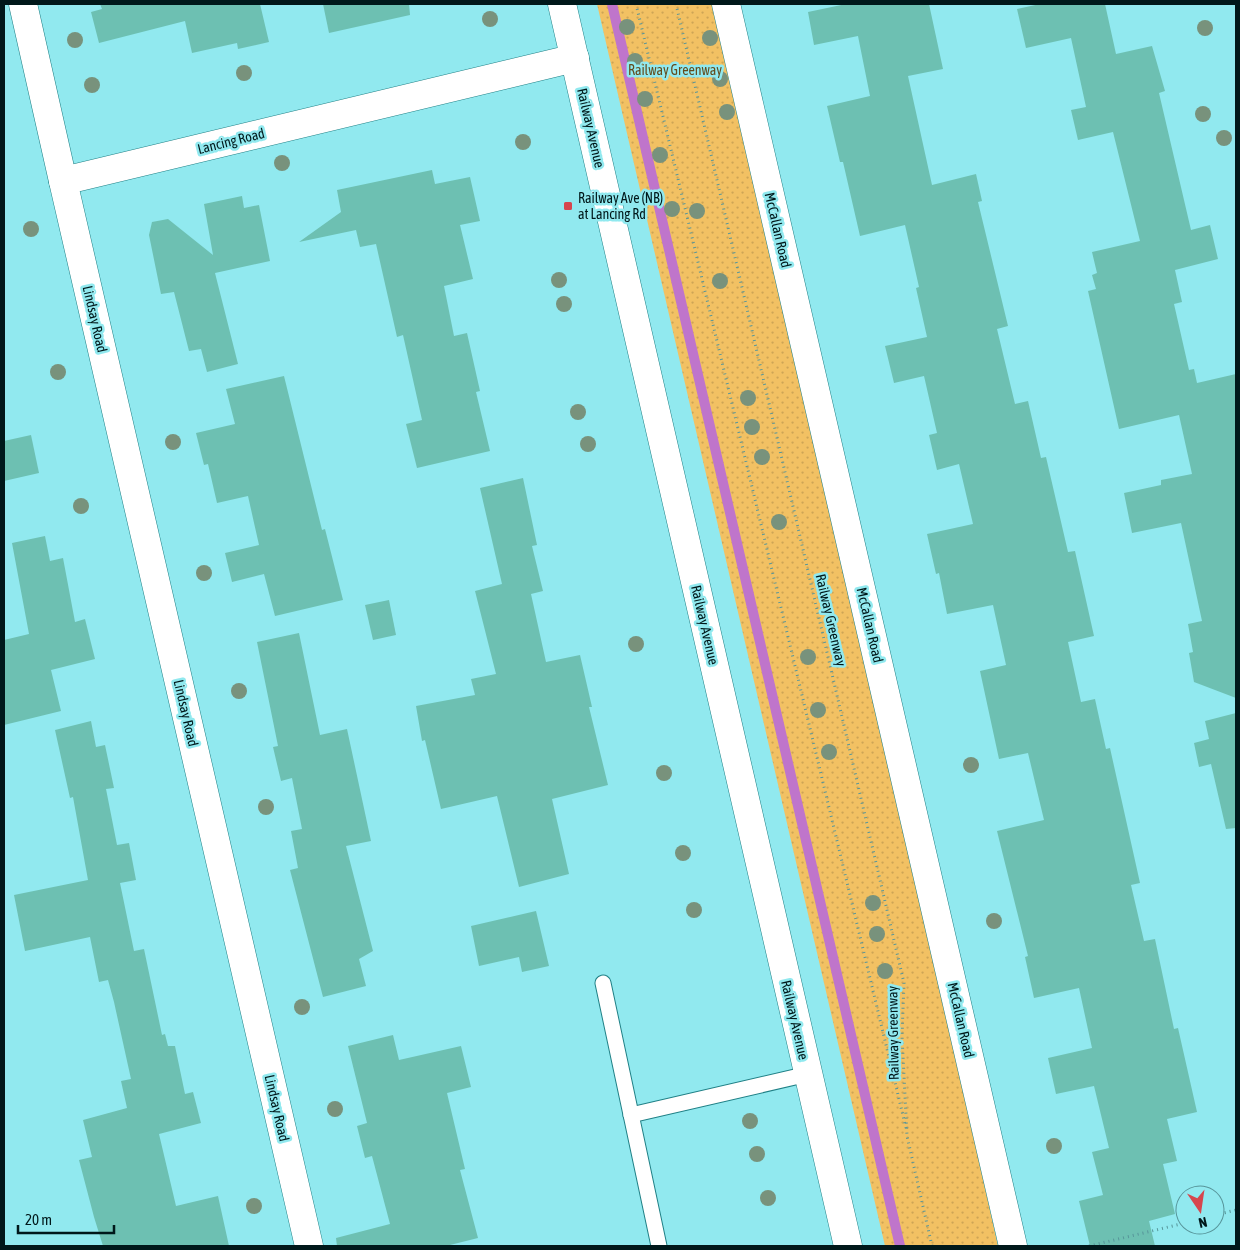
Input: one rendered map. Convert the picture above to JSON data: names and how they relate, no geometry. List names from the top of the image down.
{
  "streets": {
    "street": [
      "Railway Avenue",
      "Lancing Road",
      "McCallan Road",
      "Lindsay Road"
    ],
    "path": ["Railway Greenway"]
  },
  "crossings": [
    ["Railway Avenue", "Lancing Road"],
    ["Lancing Road", "Lindsay Road"]
  ],
  "parks": ["Railway Greenway"],
  "places": {
    "transit": ["Railway Ave (NB) at Lancing Rd"]
  },
  "scale_bar": "20 m",
  "north": "bottom"
}
